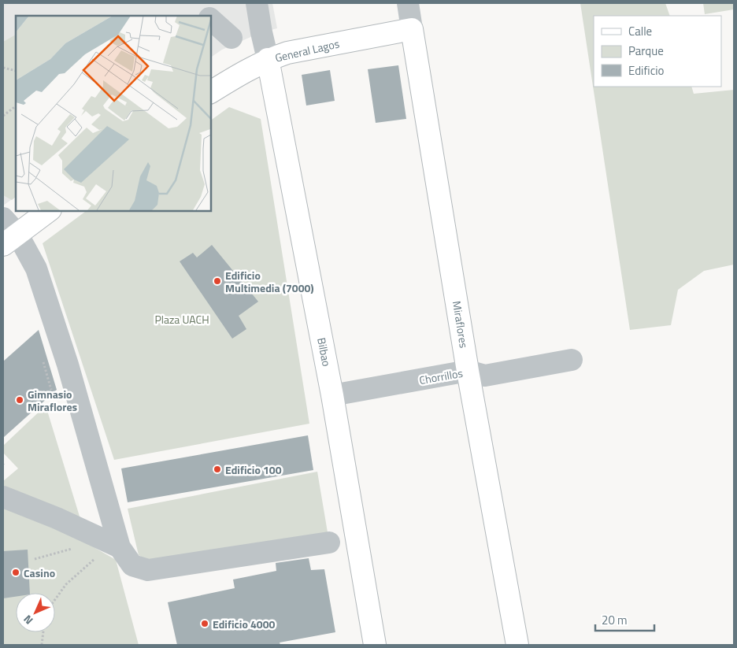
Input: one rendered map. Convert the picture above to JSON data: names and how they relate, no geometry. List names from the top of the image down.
{
  "streets": {
    "main road": ["General Lagos", "Miraflores", "Bilbao"],
    "street": ["Chorrillos"]
  },
  "crossings": [
    ["General Lagos", "Miraflores"],
    ["General Lagos", "Bilbao"],
    ["Miraflores", "Chorrillos"],
    ["Bilbao", "Chorrillos"]
  ],
  "parks": ["Plaza UACH"],
  "places": [
    "Edificio Multimedia (7000)",
    "Gimnasio Miraflores",
    "Edificio 100",
    "Casino",
    "Edificio 4000"
  ],
  "legend": ["Calle", "Parque", "Edificio"],
  "scale_bar": "20 m",
  "north": "bottom left"
}
